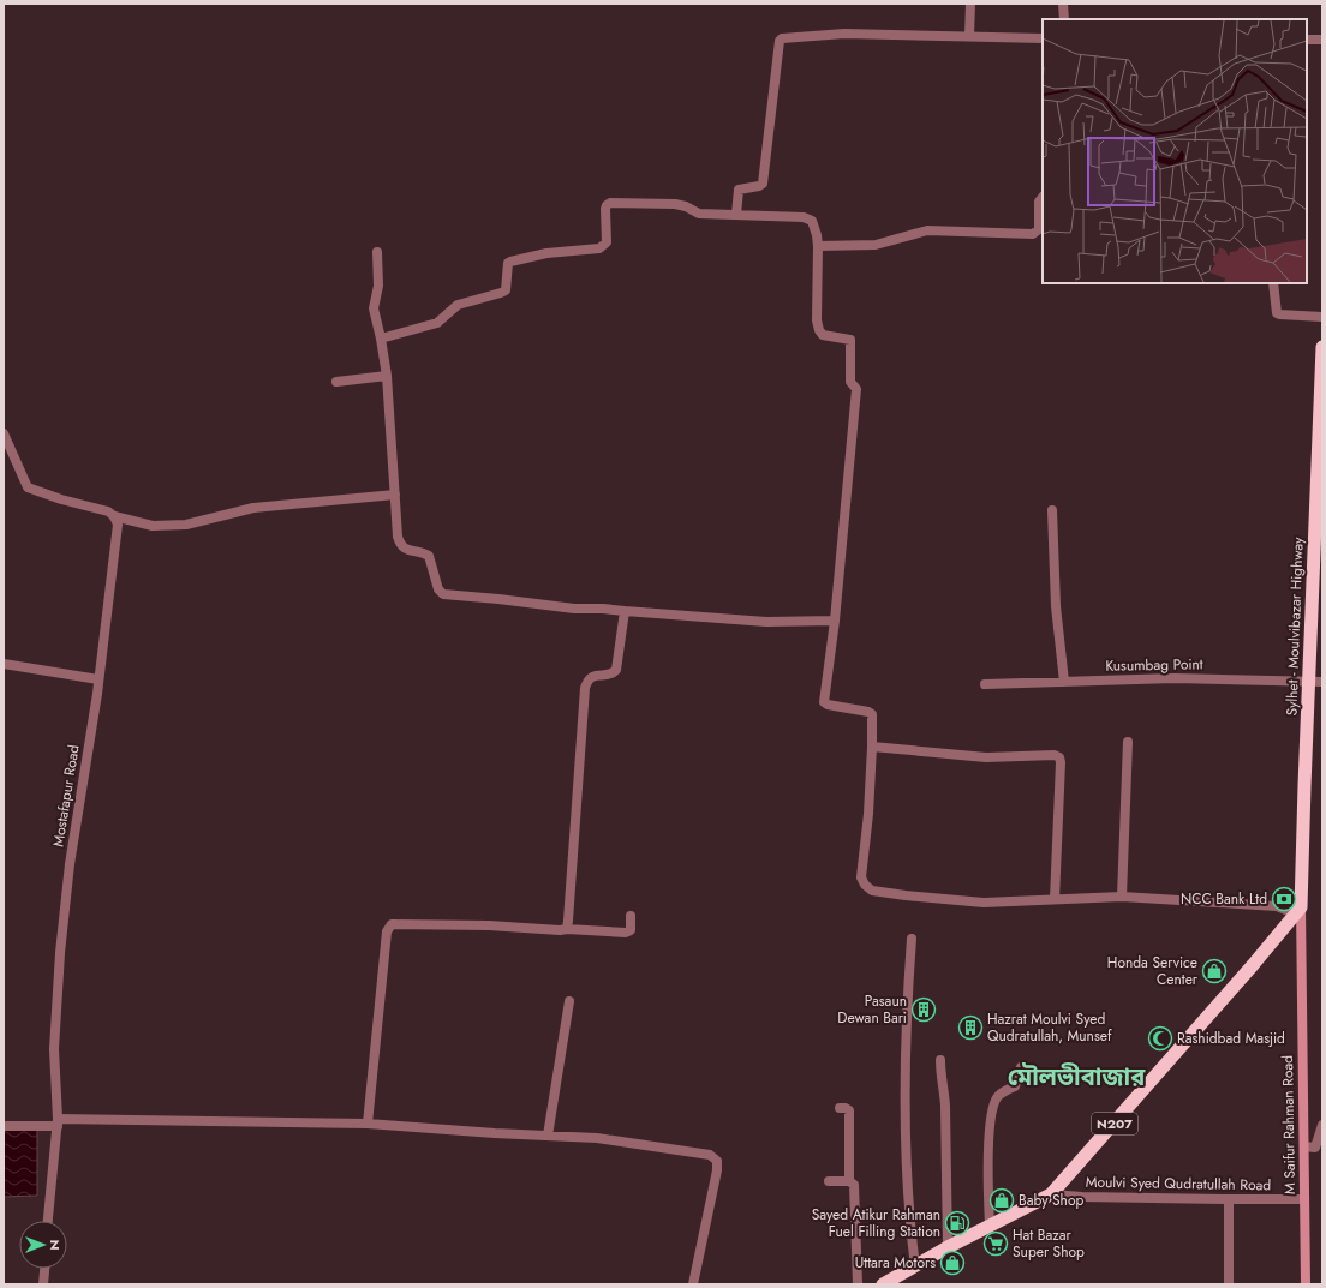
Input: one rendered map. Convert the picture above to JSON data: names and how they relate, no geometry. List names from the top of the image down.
{
  "streets": {
    "highway": ["Sylhet - Moulvibazar Highway", "N207"],
    "main road": ["M Saifur Rahman Road"],
    "street": ["Kusumbag Point", "Mostafapur Road", "Moulvi Syed Qudratullah Road"]
  },
  "crossings": [
    ["Sylhet - Moulvibazar Highway", "Kusumbag Point"],
    ["Sylhet - Moulvibazar Highway", "N207"],
    ["Sylhet - Moulvibazar Highway", "M Saifur Rahman Road"],
    ["N207", "M Saifur Rahman Road"],
    ["N207", "Moulvi Syed Qudratullah Road"],
    ["M Saifur Rahman Road", "Moulvi Syed Qudratullah Road"]
  ],
  "districts": ["মৌলভীবাজার"],
  "places": {
    "bank": ["NCC Bank Ltd"],
    "shop": ["Honda Service Center", "Baby Shop", "Uttara Motors"],
    "building": ["Pasaun Dewan Bari", "Hazrat Moulvi Syed Qudratullah, Munsef"],
    "mosque": ["Rashidbad Masjid"],
    "fuel station": ["Sayed Atikur Rahman Fuel Filling Station"],
    "supermarket": ["Hat Bazar Super Shop"]
  },
  "north": "right"
}
